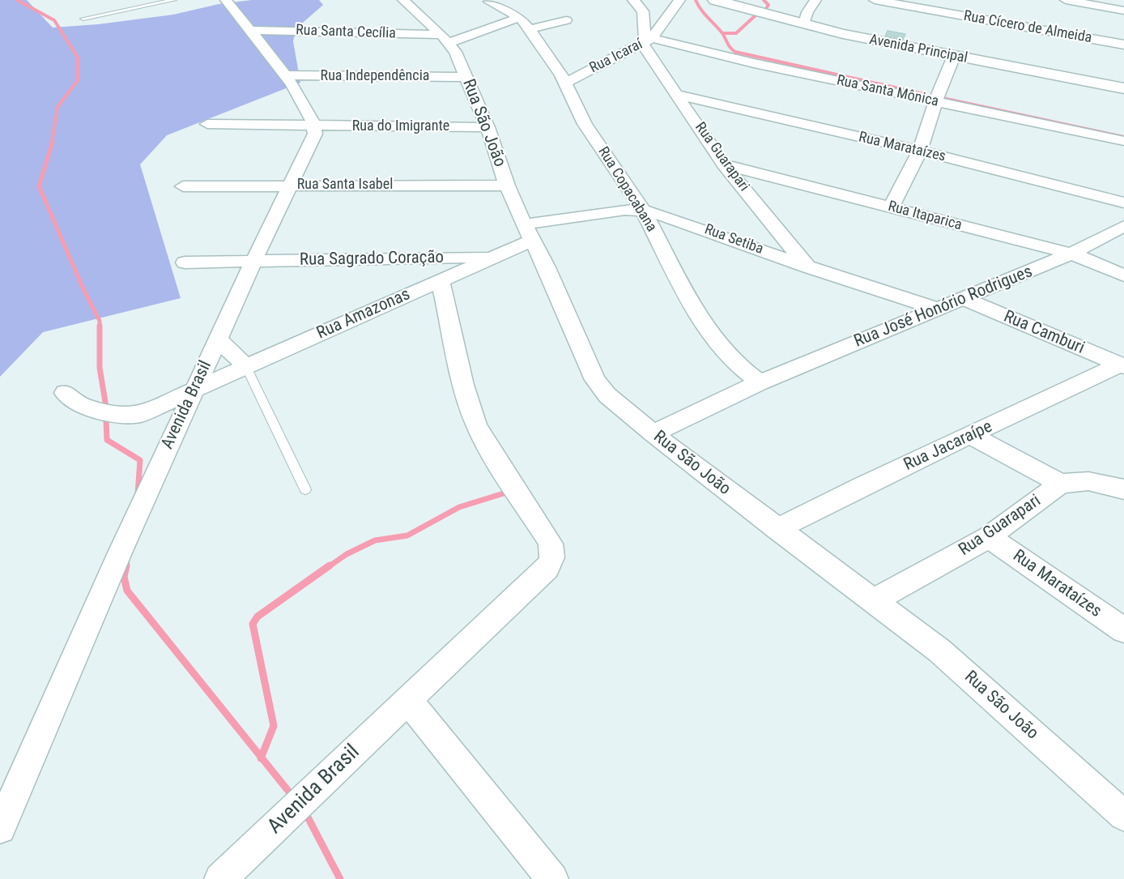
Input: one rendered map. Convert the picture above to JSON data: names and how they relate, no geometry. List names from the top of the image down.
{
  "streets": {
    "street": [
      "Rua Cícero de Almeida",
      "Rua Santa Cecília",
      "Avenida Principal",
      "Rua Icaraí",
      "Rua Independência",
      "Rua Santa Mônica",
      "Rua São João",
      "Rua do Imigrante",
      "Rua Marataízes",
      "Rua Guarapari",
      "Rua Santa Isabel",
      "Rua Copacabana",
      "Rua Itaparica",
      "Rua Setiba",
      "Rua Sagrado Coração",
      "Rua José Honório Rodrigues",
      "Rua Amazonas",
      "Rua Camburi",
      "Avenida Brasil",
      "Rua Jacaraípe"
    ]
  },
  "crossings": [
    ["Rua Santa Cecília", "Rua São João"],
    ["Rua Icaraí", "Rua Santa Mônica"],
    ["Rua Icaraí", "Rua Guarapari"],
    ["Rua Icaraí", "Rua Copacabana"],
    ["Rua Independência", "Rua São João"],
    ["Rua Santa Mônica", "Rua Guarapari"],
    ["Rua São João", "Rua do Imigrante"],
    ["Rua São João", "Rua Guarapari"],
    ["Rua São João", "Rua Santa Isabel"],
    ["Rua São João", "Rua Setiba"],
    ["Rua São João", "Rua José Honório Rodrigues"],
    ["Rua São João", "Rua Amazonas"],
    ["Rua São João", "Rua Jacaraípe"],
    ["Rua do Imigrante", "Avenida Brasil"],
    ["Rua Marataízes", "Rua Guarapari"],
    ["Rua Guarapari", "Rua Itaparica"],
    ["Rua Guarapari", "Rua Setiba"],
    ["Rua Santa Isabel", "Avenida Brasil"],
    ["Rua Copacabana", "Rua Setiba"],
    ["Rua Copacabana", "Rua José Honório Rodrigues"],
    ["Rua Itaparica", "Rua José Honório Rodrigues"],
    ["Rua Setiba", "Rua José Honório Rodrigues"],
    ["Rua Setiba", "Rua Amazonas"],
    ["Rua Sagrado Coração", "Rua Amazonas"],
    ["Rua Sagrado Coração", "Avenida Brasil"],
    ["Rua José Honório Rodrigues", "Rua Camburi"],
    ["Rua Amazonas", "Avenida Brasil"],
    ["Rua Camburi", "Rua Jacaraípe"]
  ]
}
